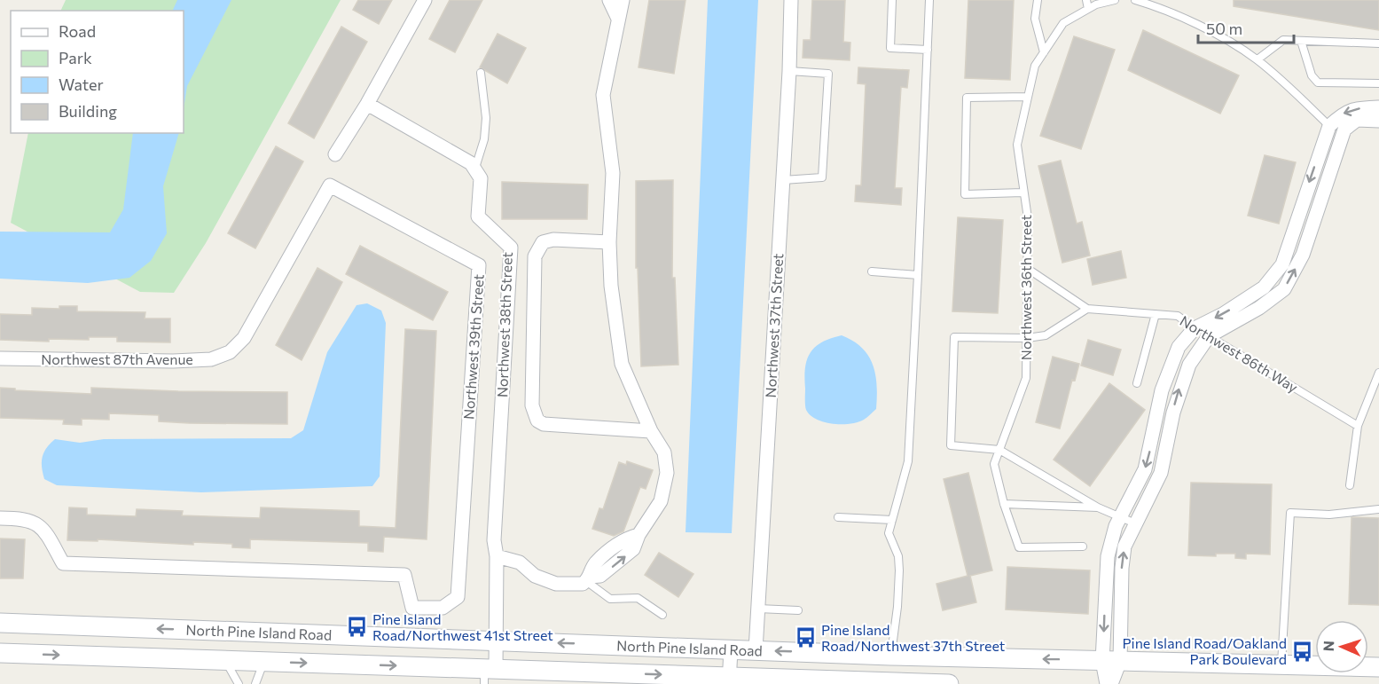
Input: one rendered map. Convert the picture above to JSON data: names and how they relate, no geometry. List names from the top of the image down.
{
  "streets": {
    "main road": ["North Pine Island Road"],
    "street": [
      "Northwest 38th Street",
      "Northwest 37th Street",
      "Northwest 39th Street",
      "Northwest 87th Avenue"
    ],
    "lane": ["Northwest 36th Street", "Northwest 86th Way"]
  },
  "crossings": [
    ["Northwest 36th Street", "Northwest 86th Way"],
    ["Northwest 38th Street", "North Pine Island Road"],
    ["Northwest 37th Street", "North Pine Island Road"],
    ["Northwest 39th Street", "Northwest 87th Avenue"]
  ],
  "places": {
    "bus stop": ["Pine Island Road/Northwest 41st Street", "Pine Island Road/Northwest 37th Street", "Pine Island Road/Oakland Park Boulevard"]
  },
  "legend": [
    "Road",
    "Park",
    "Water",
    "Building"
  ],
  "scale_bar": "50 m",
  "north": "left"
}
